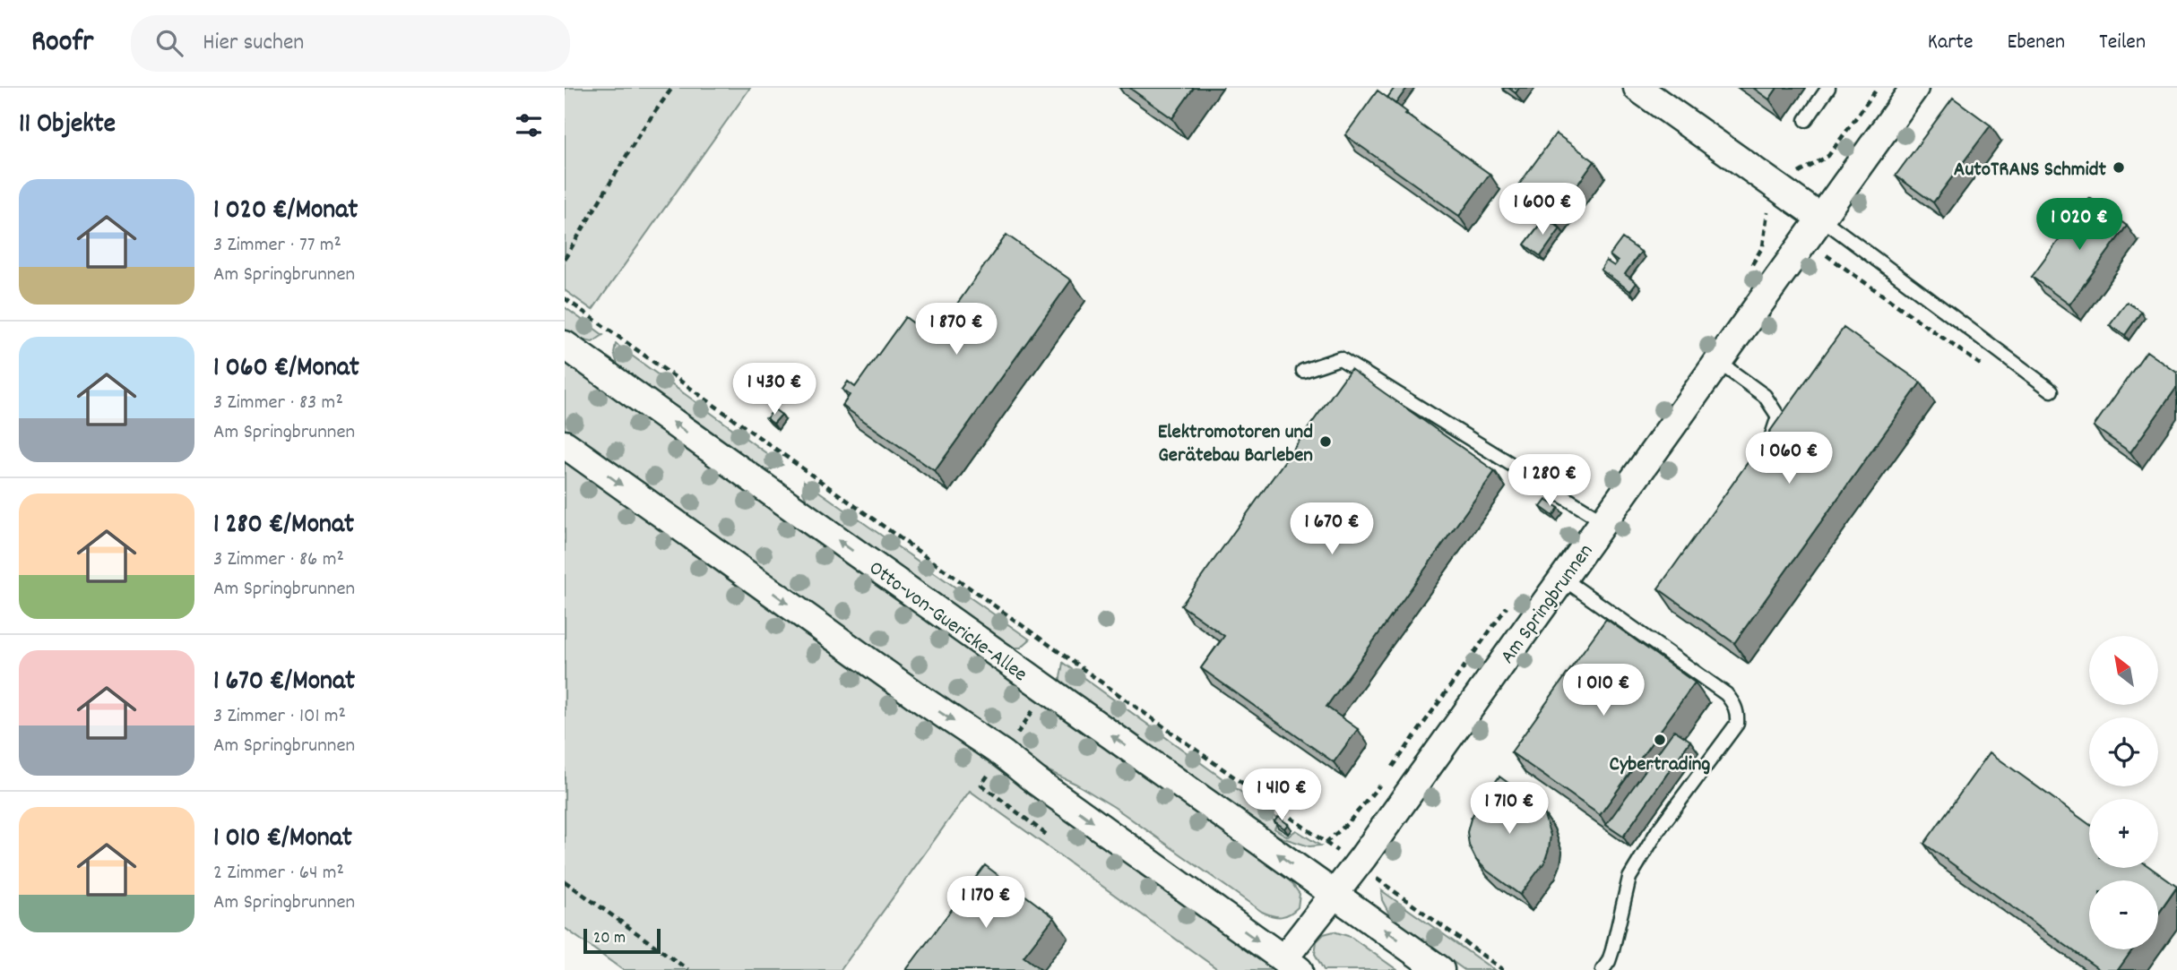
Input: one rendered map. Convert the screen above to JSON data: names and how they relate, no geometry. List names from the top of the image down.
{
  "streets": {
    "street": ["Am Springbrunnen", "Otto-von-Guericke-Allee"]
  },
  "crossings": [
    ["Am Springbrunnen", "Otto-von-Guericke-Allee"]
  ],
  "places": ["AutoTRANS Schmidt", "Elektromotoren und Gerätebau Barleben", "Cybertrading"],
  "scale_bar": "20 m",
  "north": "top left",
  "page": {
    "header": "Roofr",
    "search": "Hier suchen",
    "nav": ["Karte", "Ebenen", "Teilen"],
    "heading": "11 Objekte",
    "list": [
      {
        "name": "1 020 €/Monat",
        "note": "3 Zimmer · 77 m² · Am Springbrunnen"
      },
      {
        "name": "1 060 €/Monat",
        "note": "3 Zimmer · 83 m² · Am Springbrunnen"
      },
      {
        "name": "1 280 €/Monat",
        "note": "3 Zimmer · 86 m² · Am Springbrunnen"
      },
      {
        "name": "1 670 €/Monat",
        "note": "3 Zimmer · 101 m² · Am Springbrunnen"
      },
      {
        "name": "1 010 €/Monat",
        "note": "2 Zimmer · 64 m² · Am Springbrunnen"
      }
    ],
    "price": [
      "1 600 €",
      "1 020 €",
      "1 870 €",
      "1 430 €",
      "1 060 €",
      "1 280 €",
      "1 670 €",
      "1 010 €",
      "1 410 €",
      "1 710 €",
      "1 170 €"
    ],
    "map_buttons": ["+", "−"],
    "scale": "20 m"
  }
}
